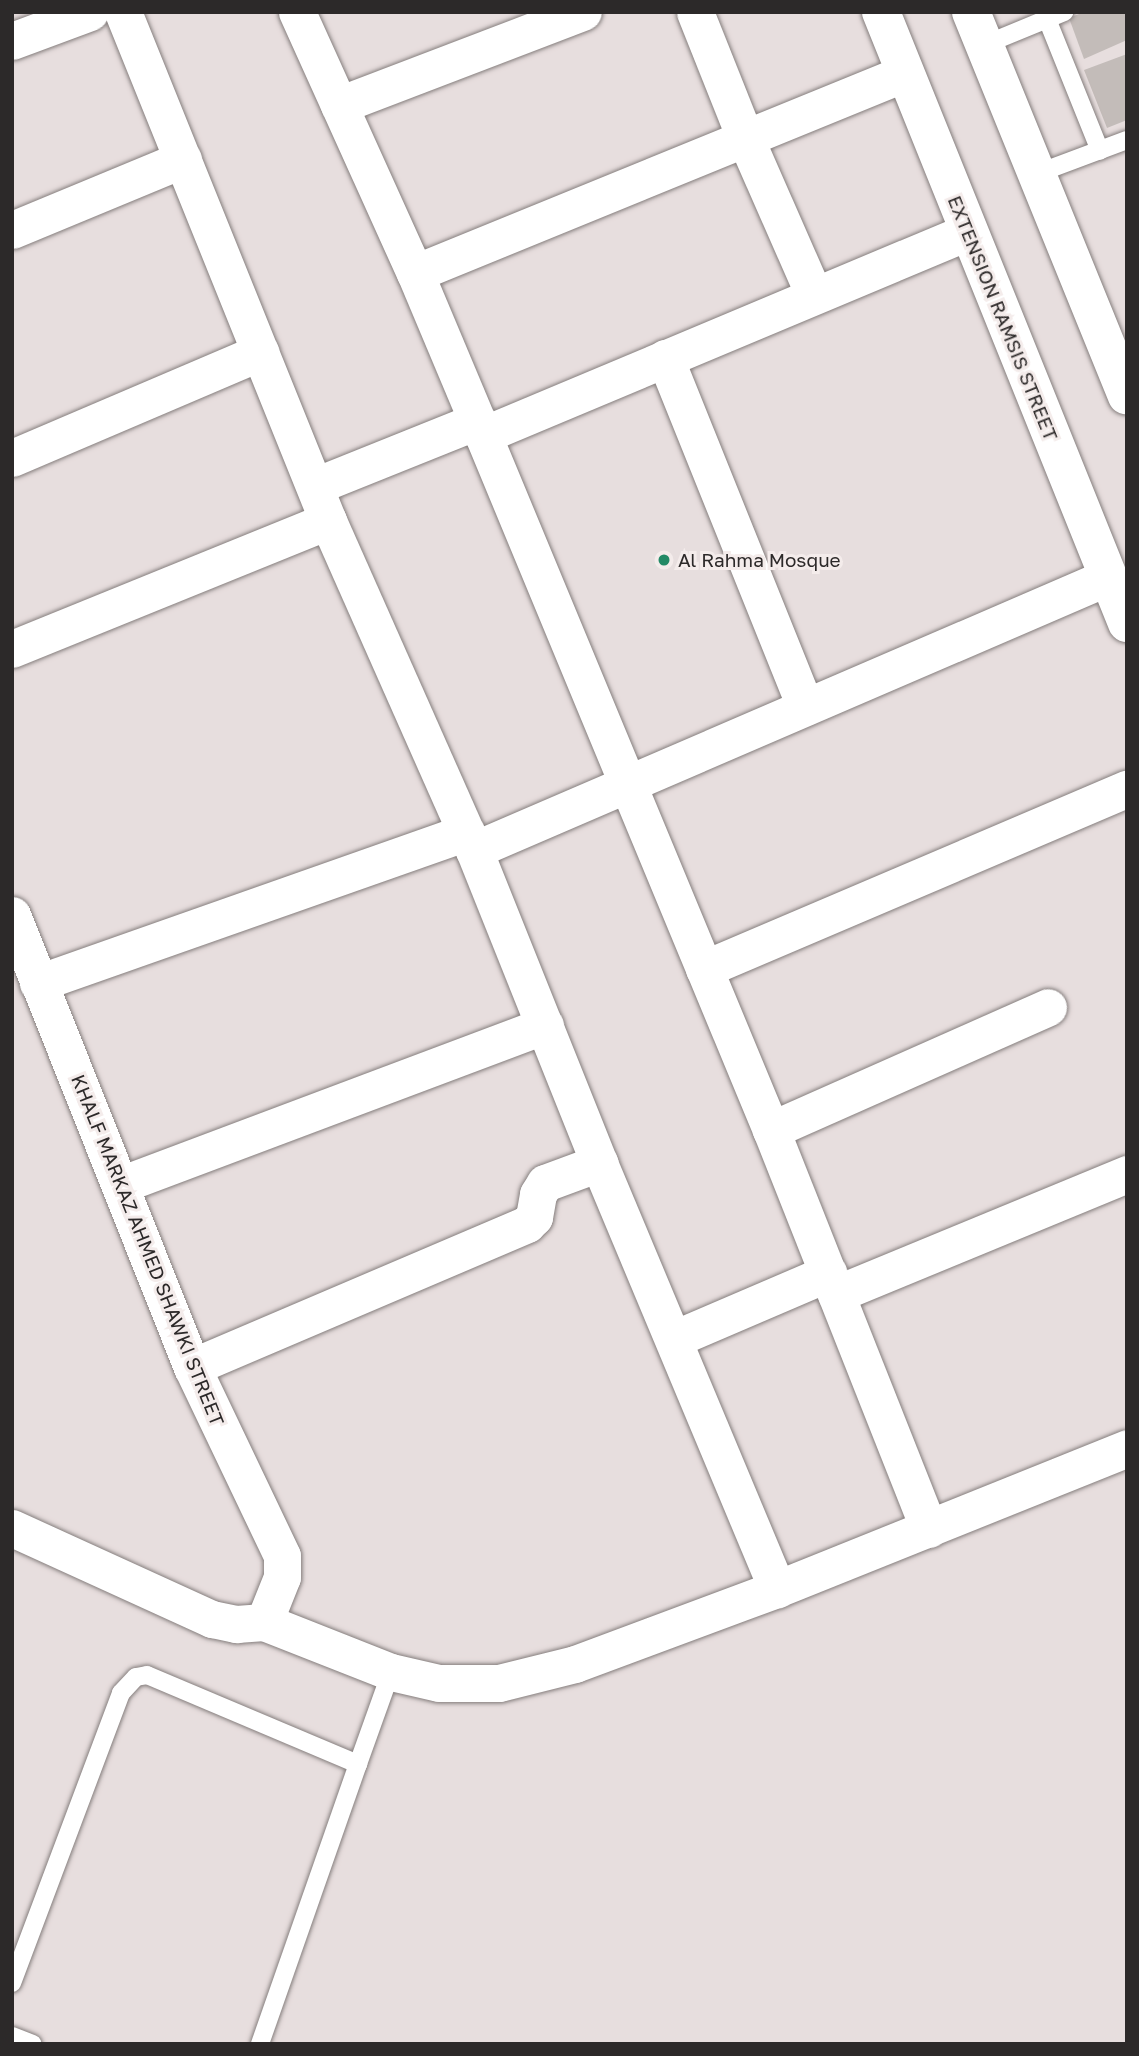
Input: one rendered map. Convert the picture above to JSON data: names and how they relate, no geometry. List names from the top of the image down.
{
  "streets": {
    "main road": ["EXTENSION RAMSIS STREET"],
    "street": ["KHALF MARKAZ AHMED SHAWKI STREET"]
  },
  "places": ["Al Rahma Mosque"]
}
